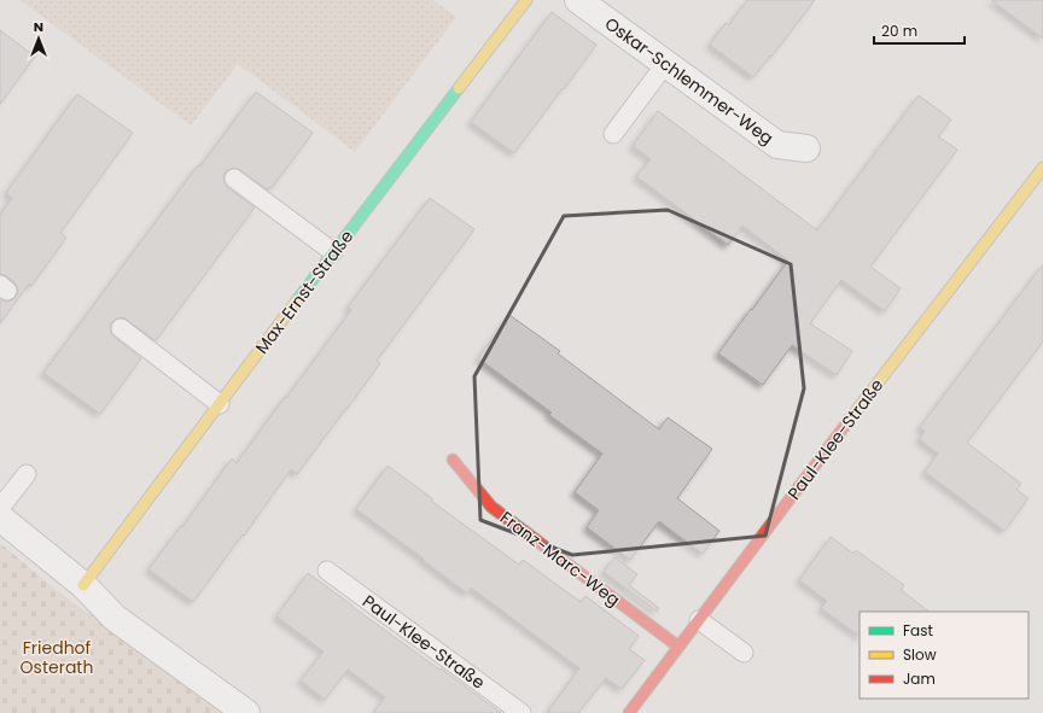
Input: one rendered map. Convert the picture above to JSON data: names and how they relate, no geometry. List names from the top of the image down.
{
  "streets": {
    "street": [
      "Oskar-Schlemmer-Weg",
      "Max-Ernst-Straße",
      "Paul-Klee-Straße",
      "Franz-Marc-Weg"
    ]
  },
  "crossings": [
    ["Paul-Klee-Straße", "Franz-Marc-Weg"]
  ],
  "parks": ["Friedhof Osterath"],
  "legend": ["Fast", "Slow", "Jam"],
  "scale_bar": "20 m",
  "north": "top"
}
